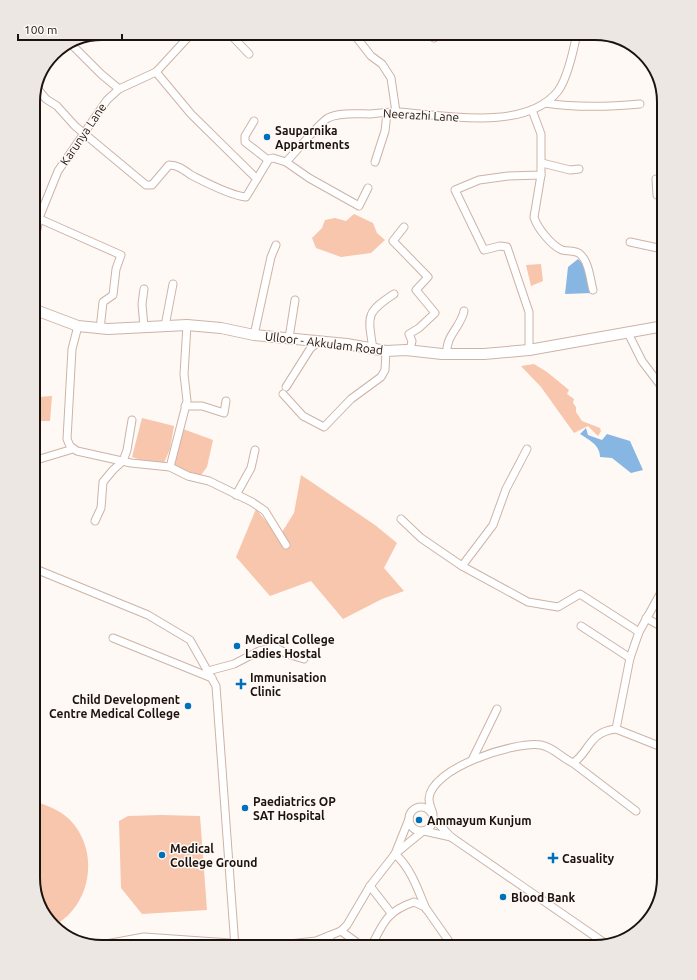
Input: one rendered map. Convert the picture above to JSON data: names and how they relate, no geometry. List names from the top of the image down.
{
  "streets": {
    "main road": ["Ulloor - Akkulam Road"],
    "street": ["Neerazhi Lane", "Karunya Lane"]
  },
  "places": {
    "other": [
      "Sauparnika Appartments",
      "Medical College Ladies Hostal",
      "Child Development Centre Medical College",
      "Paediatrics OP SAT Hospital",
      "Ammayum Kunjum",
      "Medical College Ground",
      "Blood Bank"
    ],
    "health": ["Immunisation Clinic", "Casuality"]
  },
  "scale_bar": "100 m"
}
